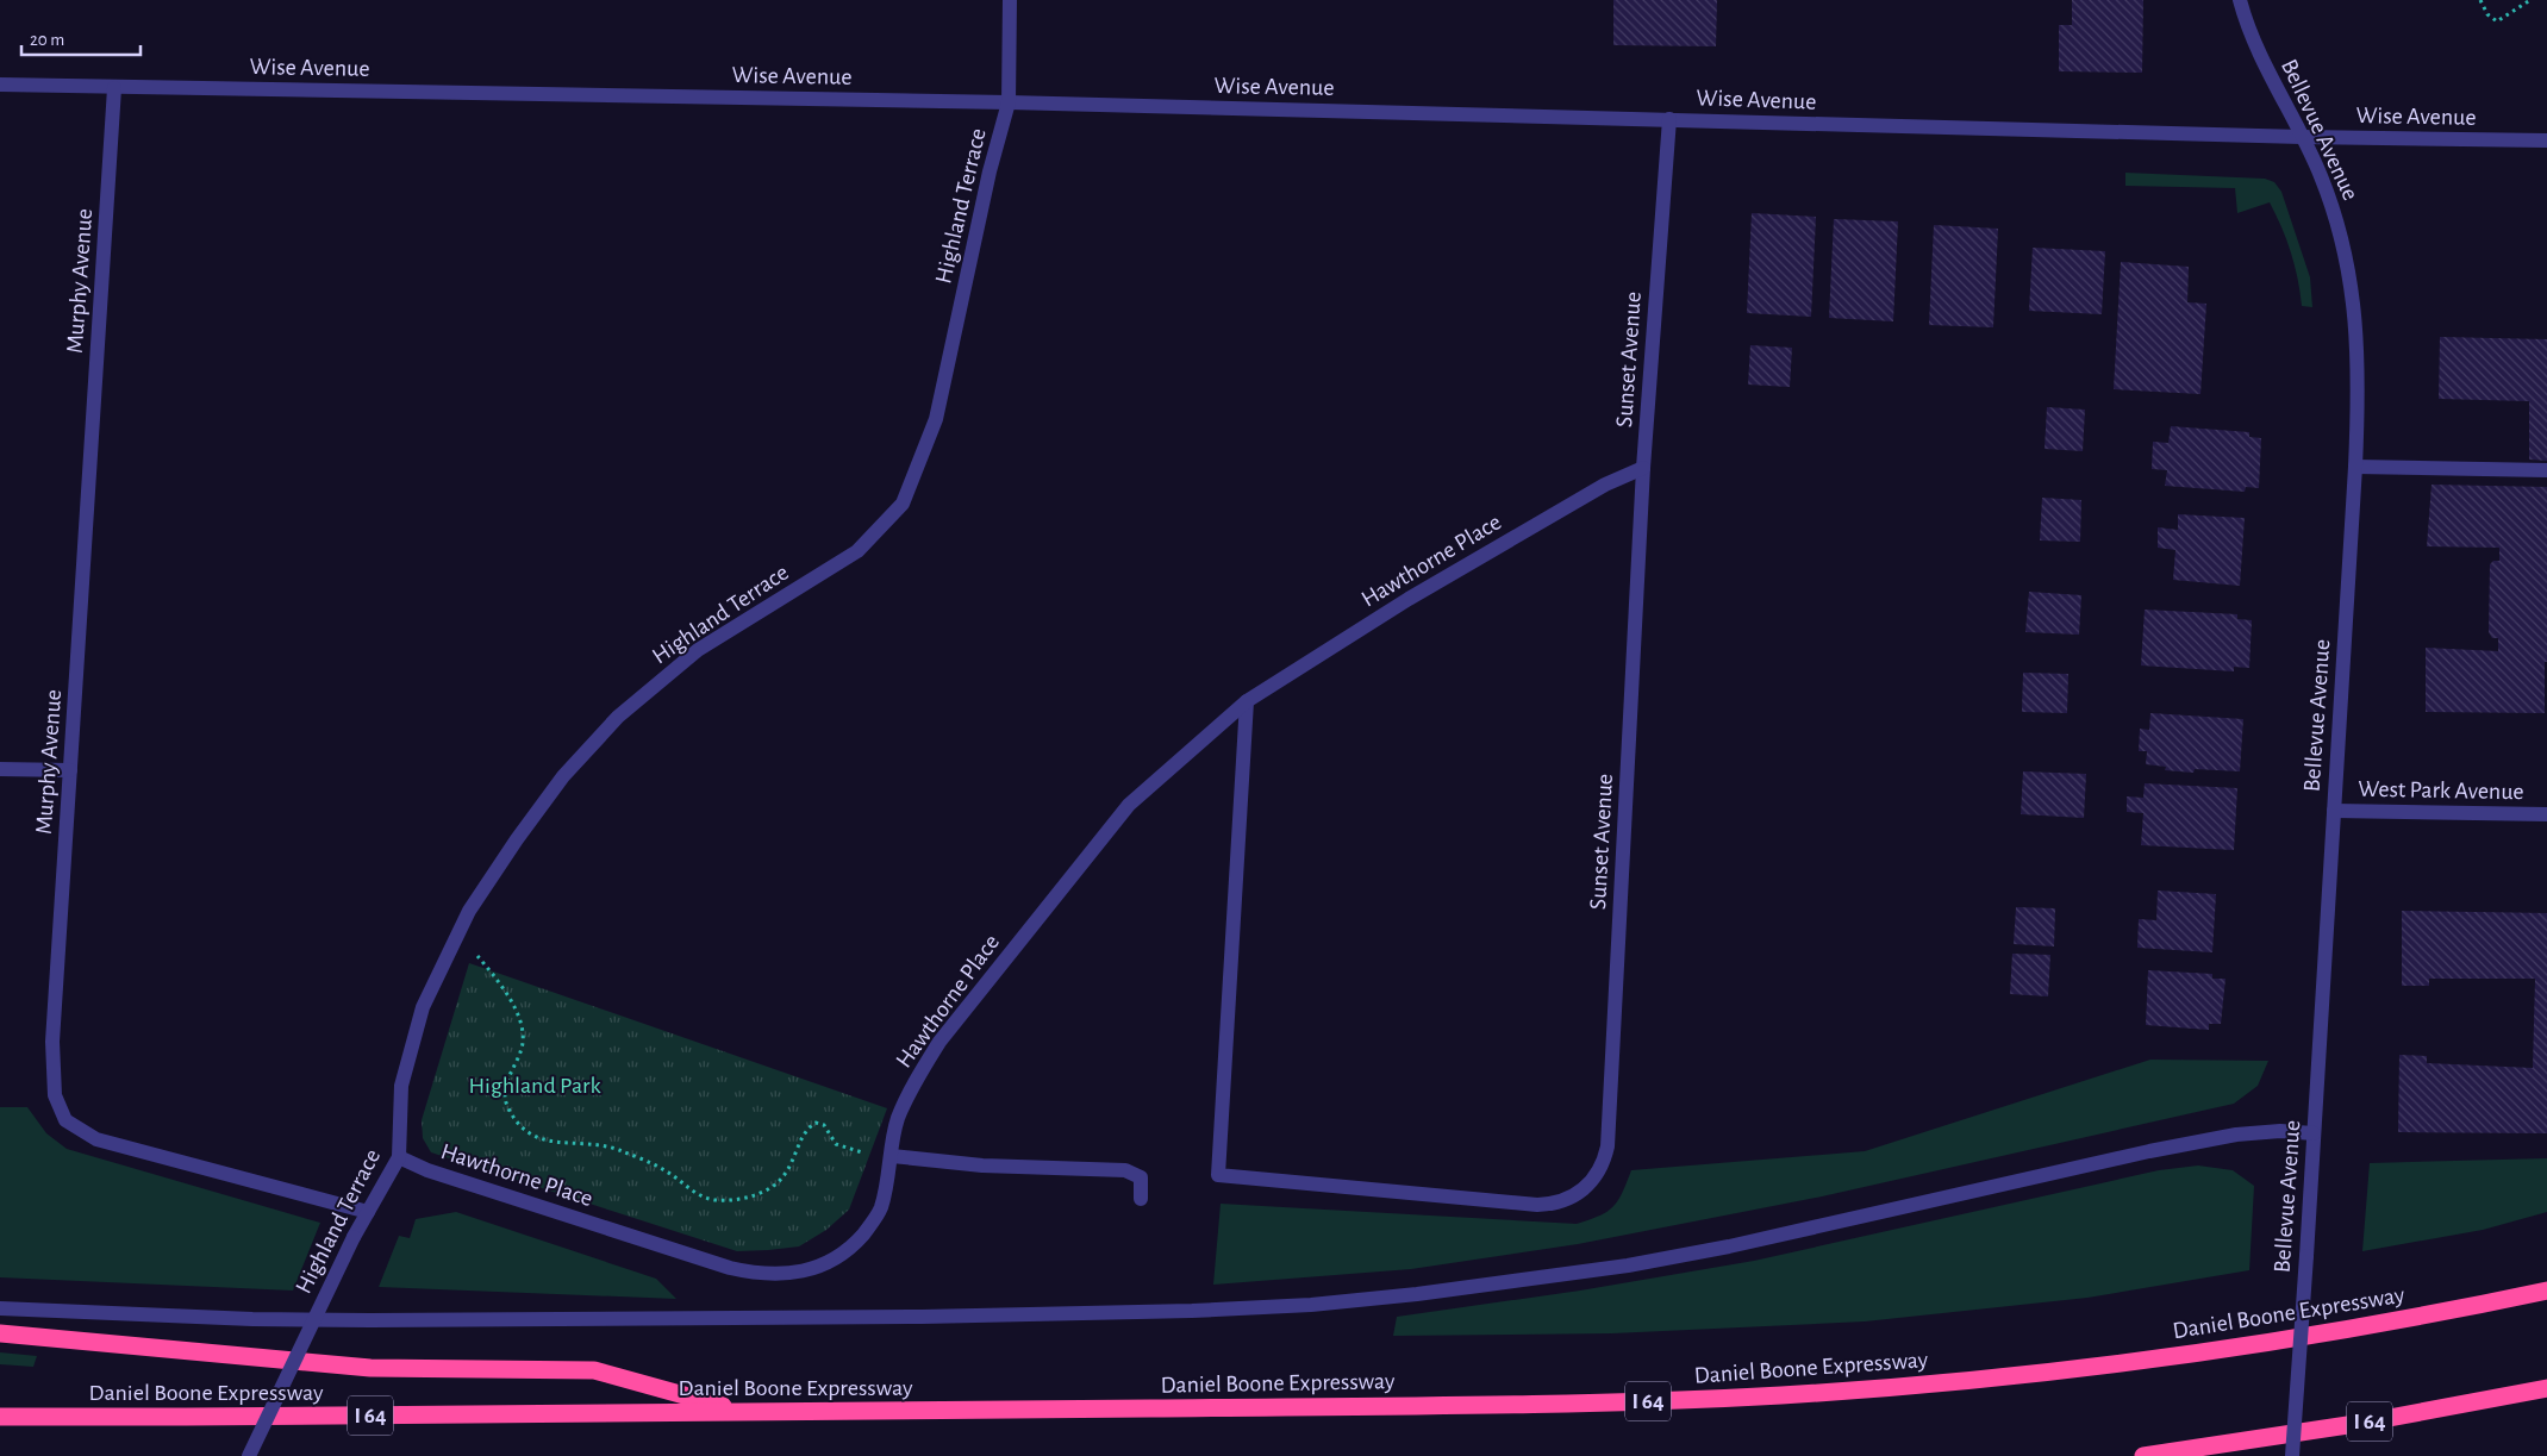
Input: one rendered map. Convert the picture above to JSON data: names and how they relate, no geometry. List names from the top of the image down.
{
  "streets": {
    "highway": ["Daniel Boone Expressway", "I 64"],
    "street": [
      "Wise Avenue",
      "Bellevue Avenue",
      "Highland Terrace",
      "Murphy Avenue",
      "Sunset Avenue",
      "Hawthorne Place",
      "West Park Avenue"
    ]
  },
  "crossings": [
    ["Wise Avenue", "Bellevue Avenue"],
    ["Wise Avenue", "Highland Terrace"],
    ["Wise Avenue", "Murphy Avenue"],
    ["Wise Avenue", "Sunset Avenue"],
    ["Bellevue Avenue", "West Park Avenue"],
    ["Highland Terrace", "Murphy Avenue"],
    ["Highland Terrace", "Hawthorne Place"],
    ["Sunset Avenue", "Hawthorne Place"]
  ],
  "parks": ["Highland Park"],
  "scale_bar": "20 m"
}
